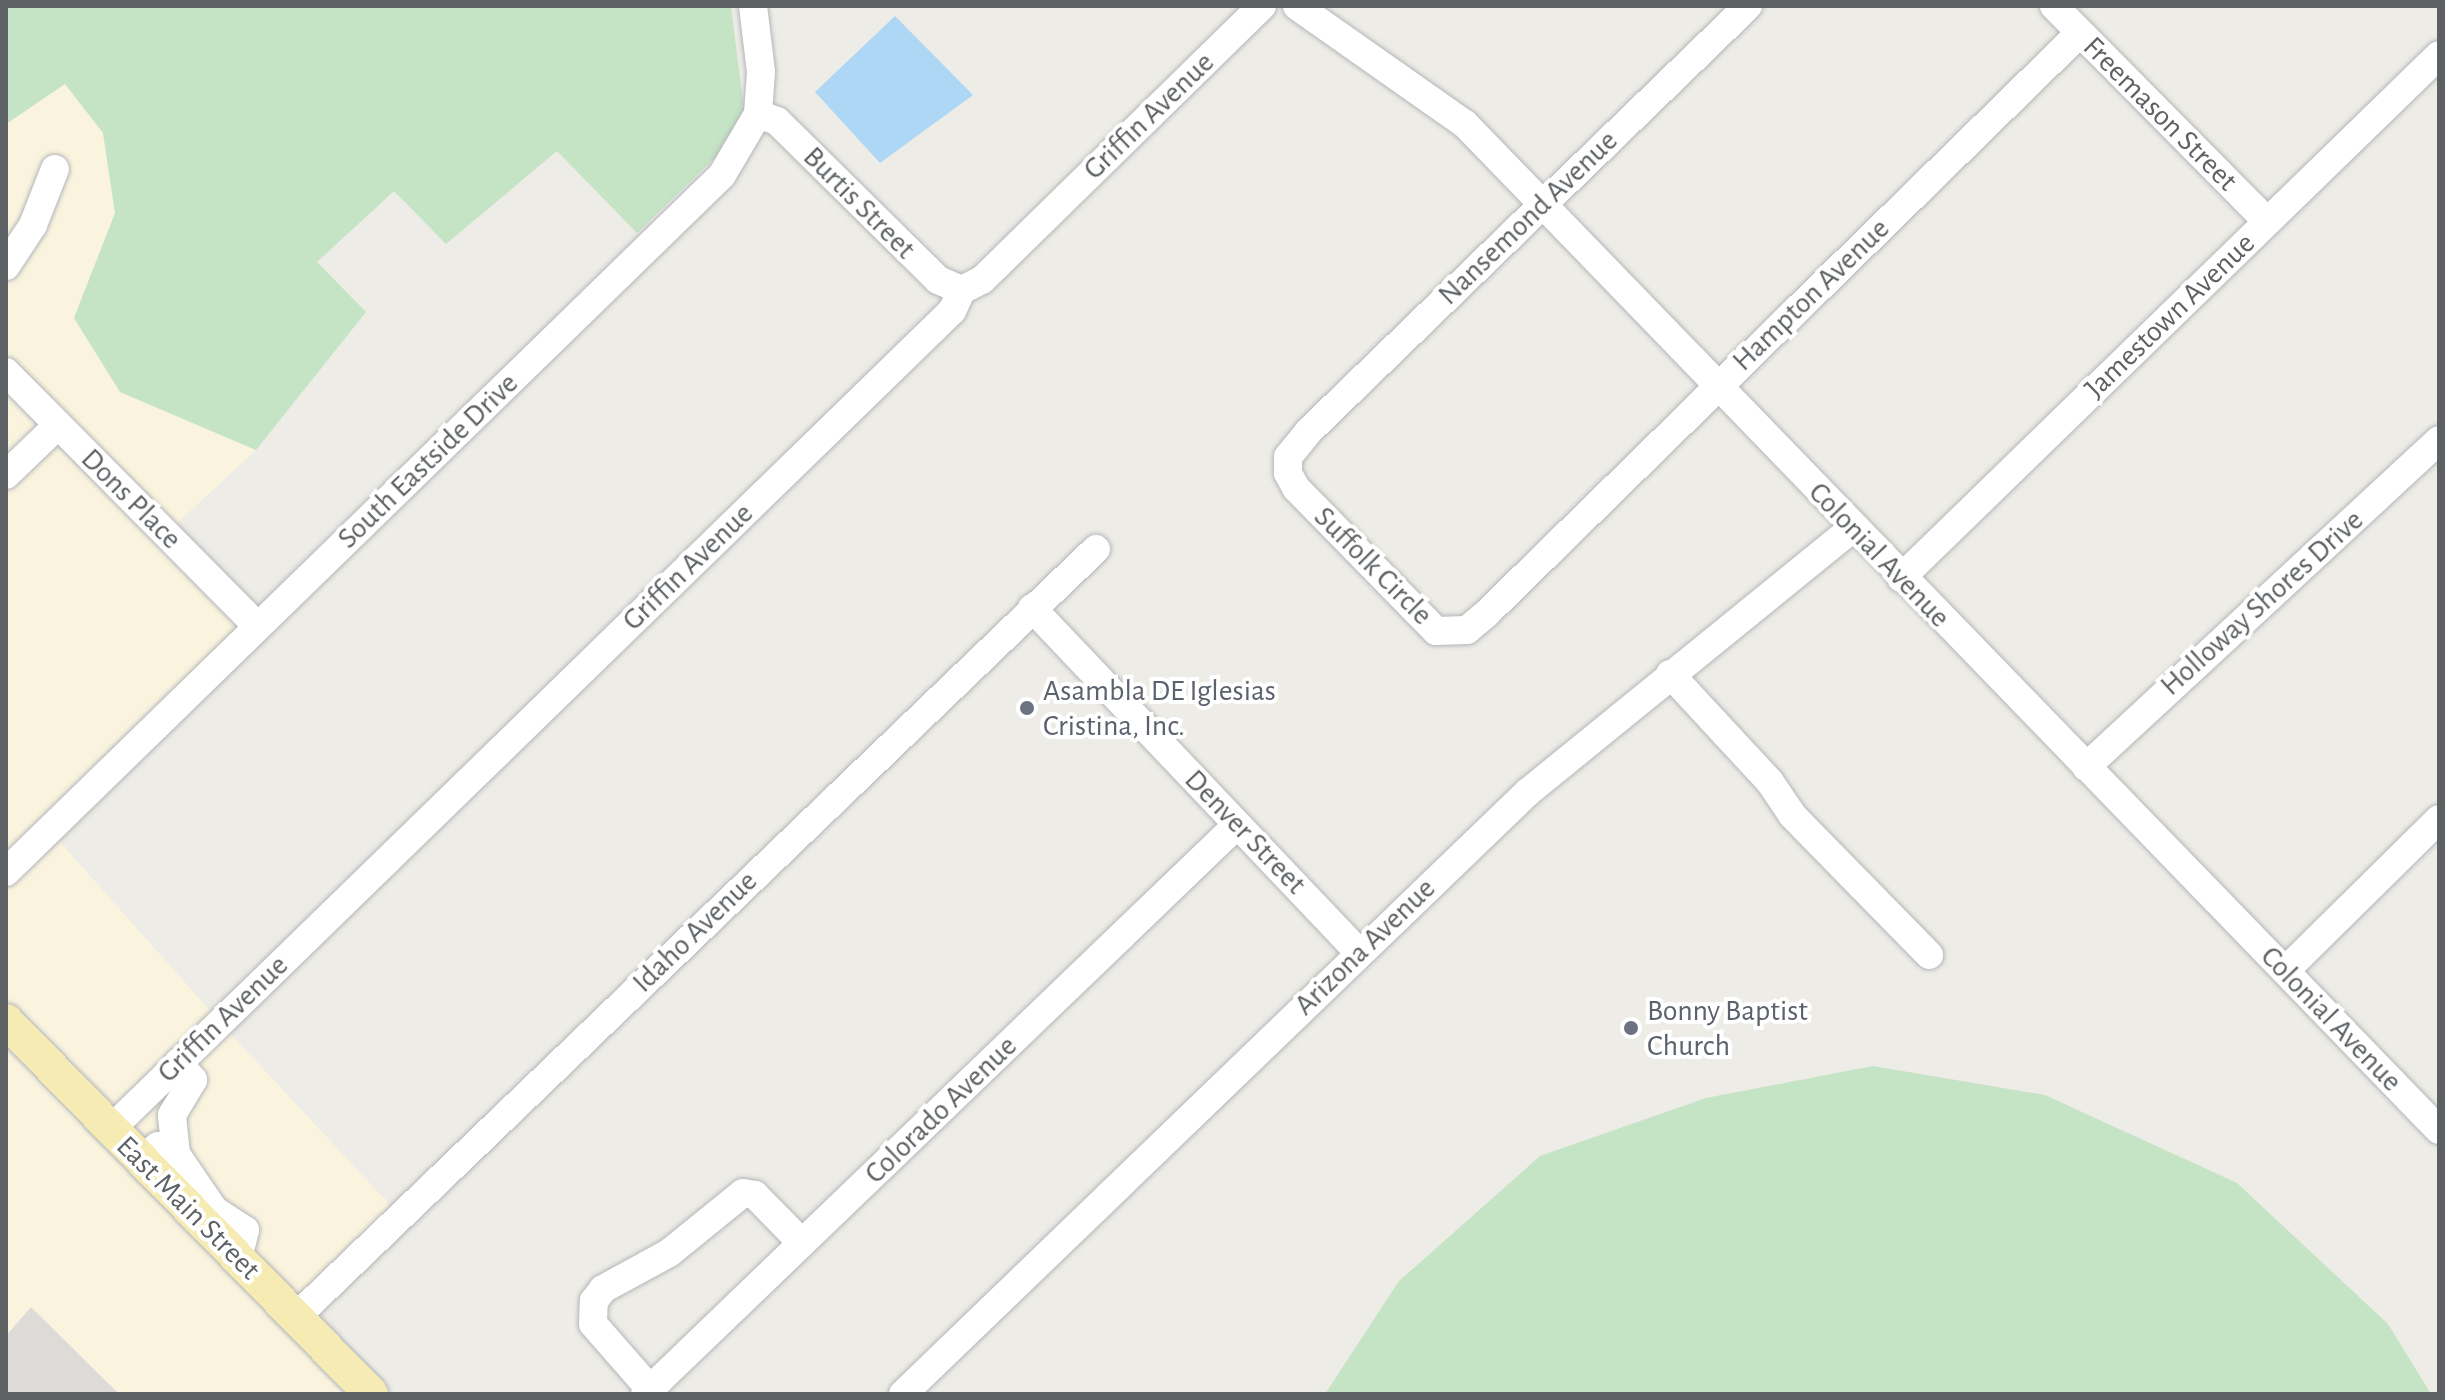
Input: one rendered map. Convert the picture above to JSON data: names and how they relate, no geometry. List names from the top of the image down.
{
  "streets": {
    "main road": ["East Main Street"],
    "street": [
      "Freemason Street",
      "Griffin Avenue",
      "Burtis Street",
      "Nansemond Avenue",
      "Hampton Avenue",
      "Jamestown Avenue",
      "South Eastside Drive",
      "Dons Place",
      "Colonial Avenue",
      "Suffolk Circle",
      "Holloway Shores Drive",
      "Denver Street",
      "Idaho Avenue",
      "Arizona Avenue",
      "Colorado Avenue"
    ]
  },
  "crossings": [
    ["Freemason Street", "Hampton Avenue"],
    ["Freemason Street", "Jamestown Avenue"],
    ["Griffin Avenue", "Burtis Street"],
    ["Griffin Avenue", "East Main Street"],
    ["Burtis Street", "South Eastside Drive"],
    ["Nansemond Avenue", "Colonial Avenue"],
    ["Nansemond Avenue", "Suffolk Circle"],
    ["Hampton Avenue", "Colonial Avenue"],
    ["Hampton Avenue", "Suffolk Circle"],
    ["Jamestown Avenue", "Colonial Avenue"],
    ["South Eastside Drive", "Dons Place"],
    ["Colonial Avenue", "Holloway Shores Drive"],
    ["Colonial Avenue", "Arizona Avenue"],
    ["Denver Street", "Idaho Avenue"],
    ["Denver Street", "Arizona Avenue"],
    ["Denver Street", "Colorado Avenue"],
    ["Idaho Avenue", "East Main Street"]
  ],
  "places": ["Asambla DE Iglesias Cristina, Inc.", "Bonny Baptist Church"]
}
